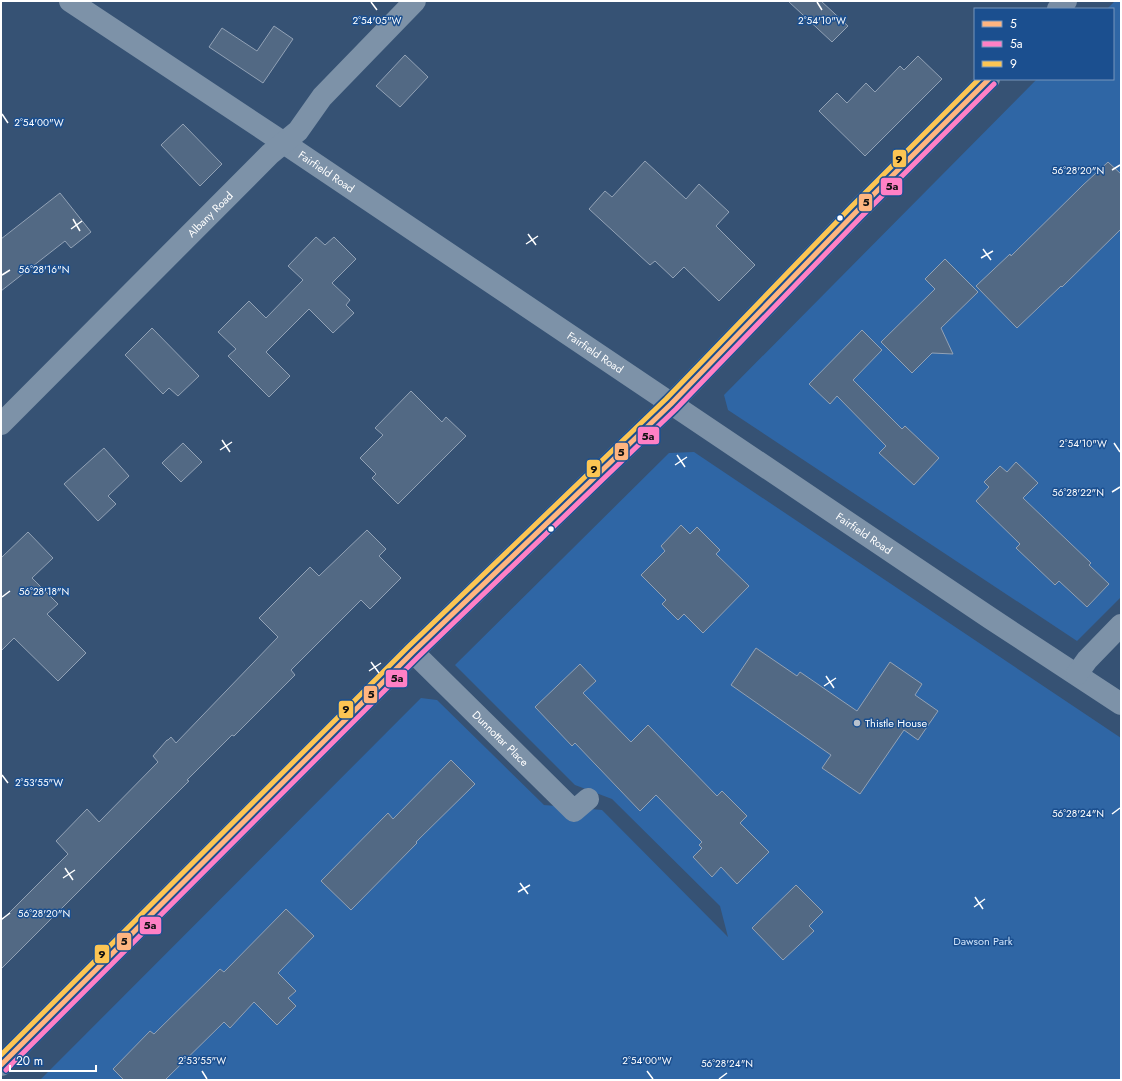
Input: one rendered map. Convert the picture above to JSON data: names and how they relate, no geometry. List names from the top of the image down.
{
  "streets": {
    "street": ["Fairfield Road", "Albany Road", "Dunnottar Place"]
  },
  "crossings": [
    ["Fairfield Road", "Albany Road"]
  ],
  "parks": ["Dawson Park"],
  "places": ["Thistle House"],
  "lines": ["transit line 5", "transit line 9", "transit line 5a"],
  "legend": ["5", "5a", "9"],
  "scale_bar": "20 m",
  "coordinates": [
    "2°54'05\"W",
    "2°54'10\"W",
    "2°54'00\"W",
    "56°28'20\"N",
    "56°28'16\"N",
    "56°28'22\"N",
    "56°28'18\"N",
    "2°53'55\"W",
    "56°28'24\"N"
  ]
}
